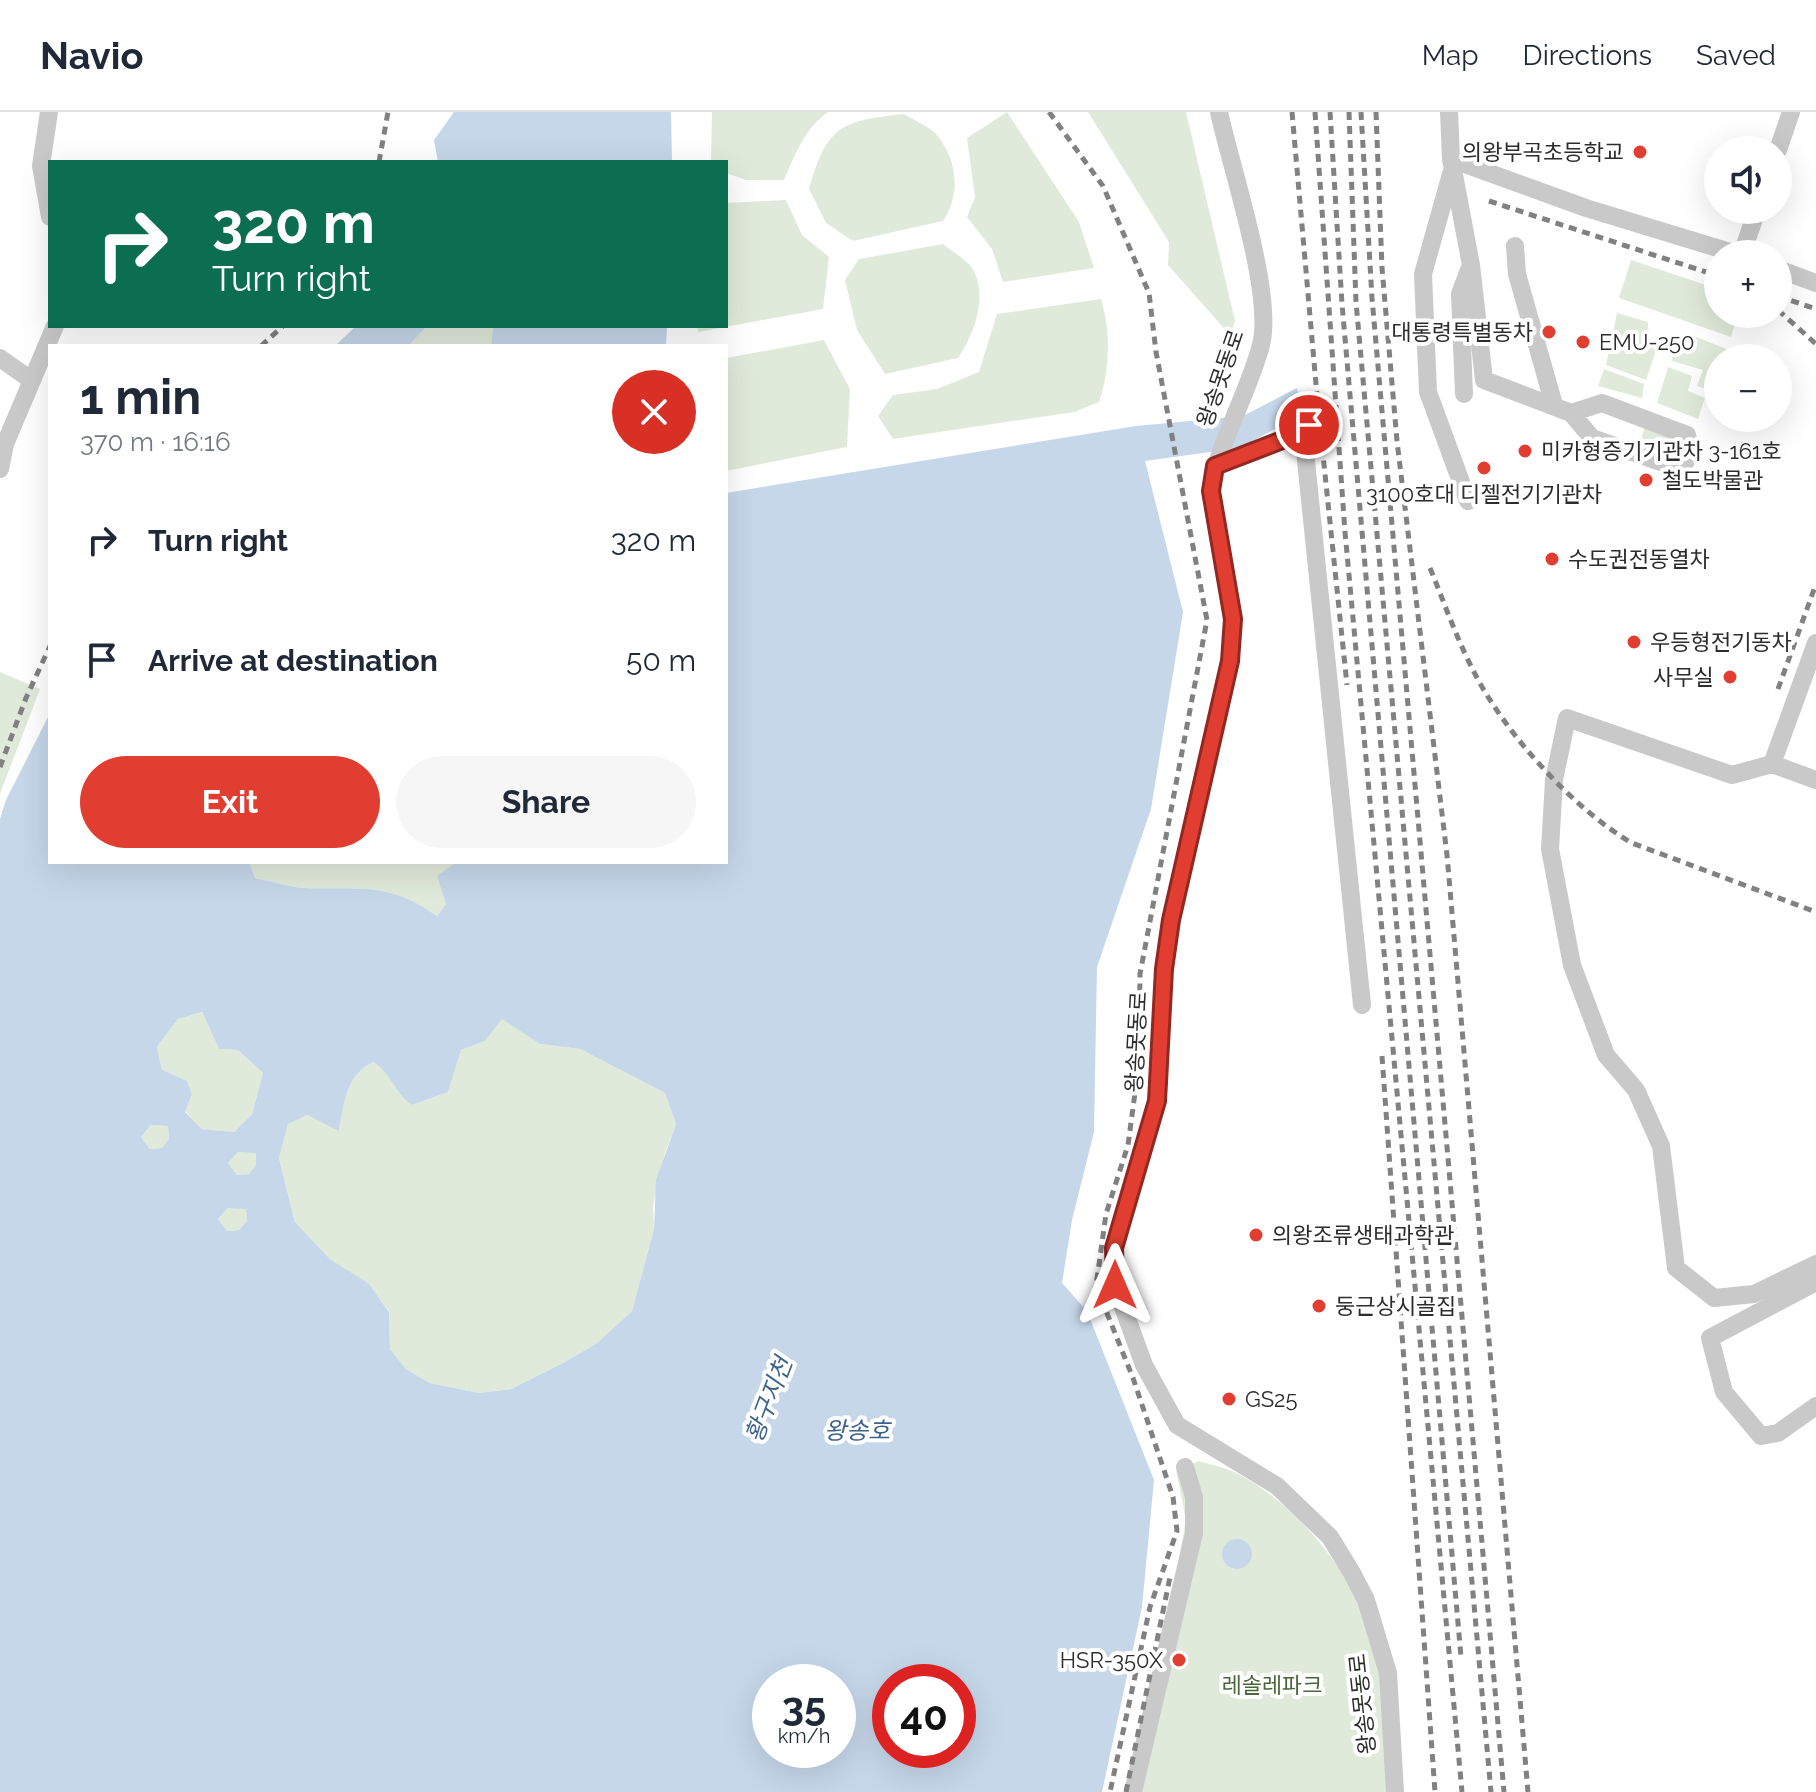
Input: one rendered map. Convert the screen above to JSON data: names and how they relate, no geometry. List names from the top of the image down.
{
  "streets": {
    "street": ["왕송못동로"]
  },
  "water": ["황구지천", "왕송호"],
  "parks": ["레솔레파크"],
  "places": [
    "의왕부곡초등학교",
    "대통령특별동차",
    "EMU-250",
    "미카형증기기관차 3-161호",
    "3100호대 디젤전기기관차",
    "철도박물관",
    "수도권전동열차",
    "우등형전기동차",
    "사무실",
    "의왕조류생태과학관",
    "둥근상시골집",
    "GS25",
    "HSR-350X"
  ],
  "page": {
    "header": "Navio",
    "nav": ["Map", "Directions", "Saved"],
    "map_buttons": ["+", "−"],
    "turn": ["320 m", "Turn right"],
    "heading": ["1 min", "370 m · 16:16"],
    "list": [
      {
        "name": "Turn right",
        "value": "320 m"
      },
      {
        "name": "Arrive at destination",
        "value": "50 m"
      }
    ],
    "buttons": ["Exit", "Share"],
    "speed": "35 km/h",
    "limit": "40"
  }
}
